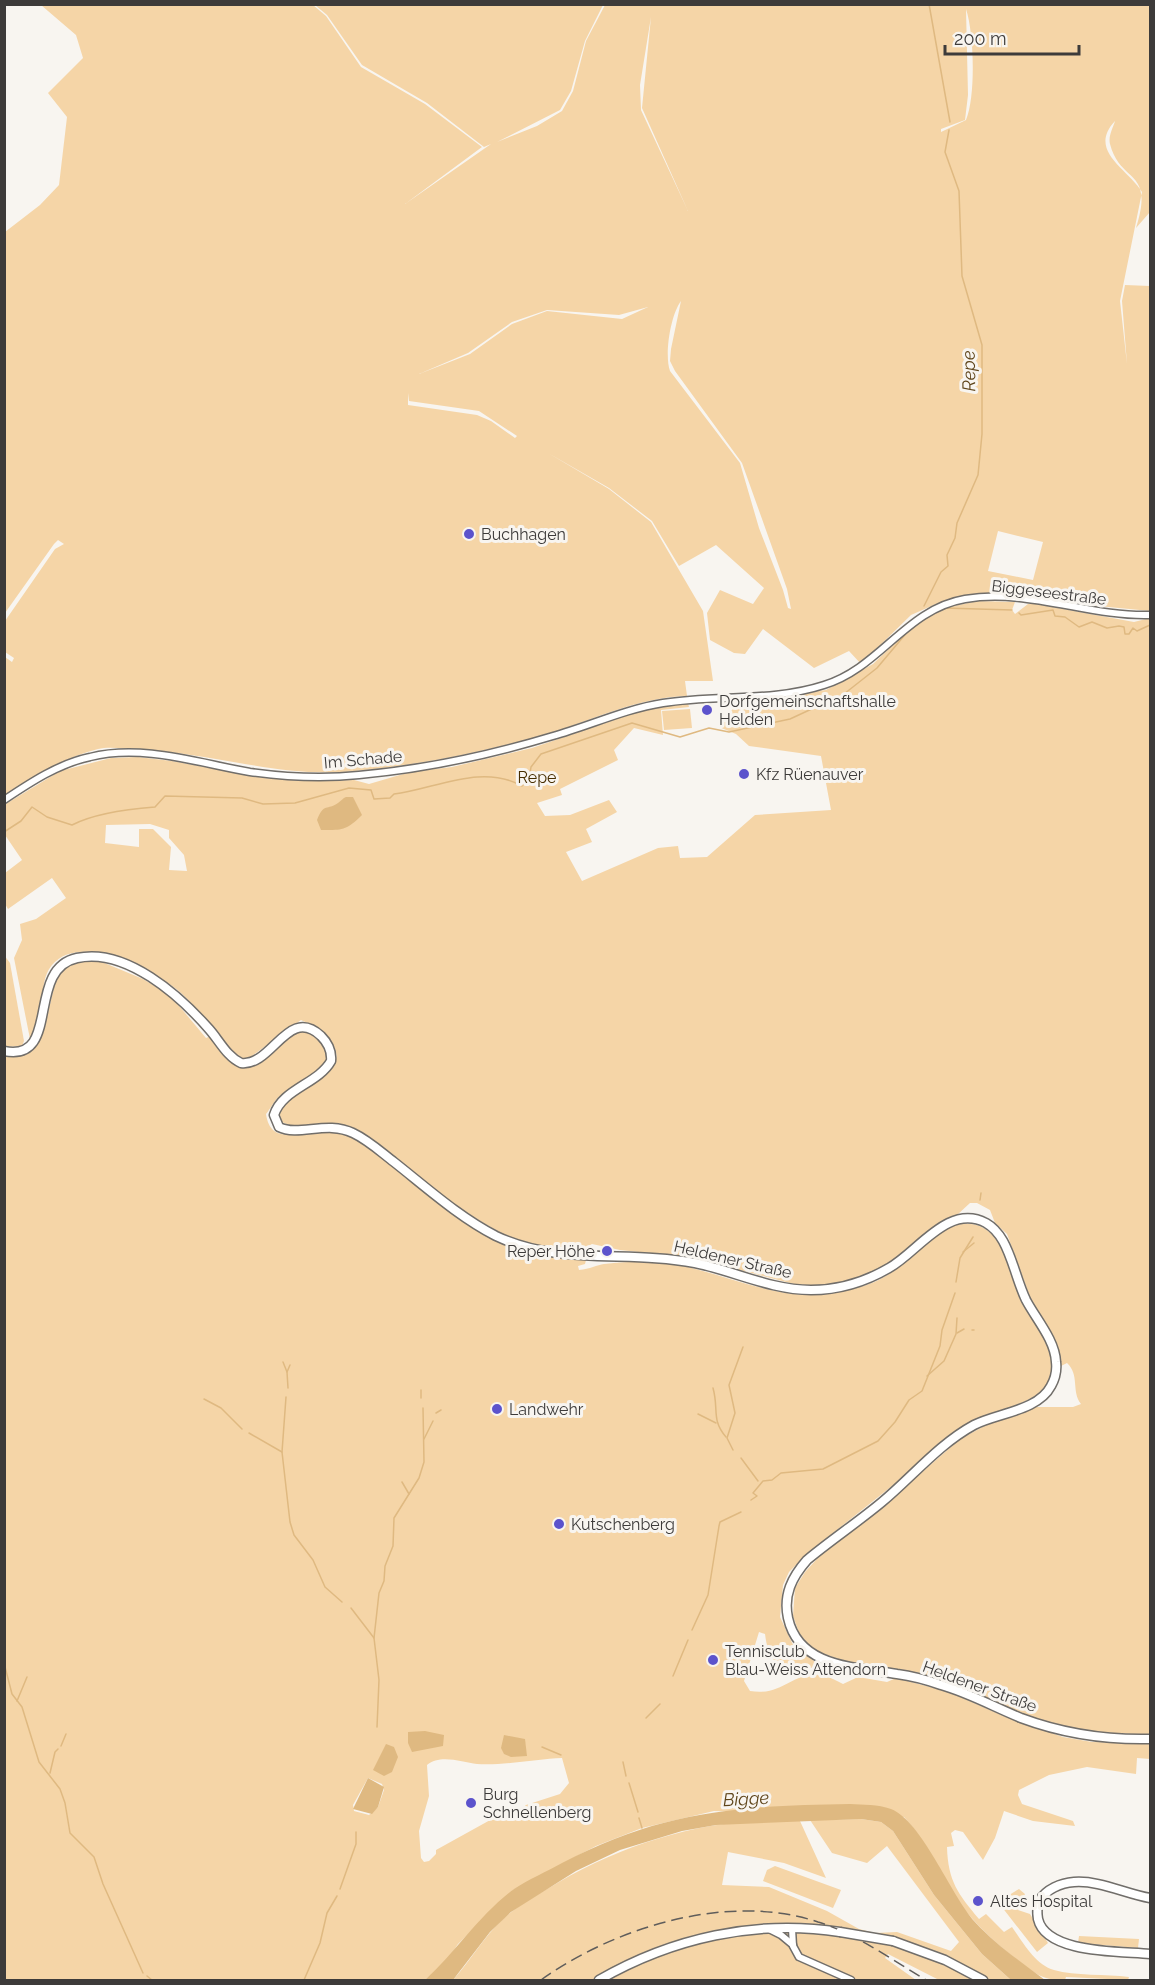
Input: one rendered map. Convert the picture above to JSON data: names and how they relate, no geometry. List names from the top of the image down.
{
  "streets": {
    "main road": ["Heldener Straße"],
    "street": ["Biggeseestraße", "Im Schade"]
  },
  "crossings": [
    ["Biggeseestraße", "Im Schade"]
  ],
  "water": ["Repe", "Bigge"],
  "parks": ["Repe"],
  "places": [
    "Buchhagen",
    "Dorfgemeinschaftshalle Helden",
    "Kfz Rüenauver",
    "Reper Höhe",
    "Landwehr",
    "Kutschenberg",
    "Tennisclub Blau-Weiss Attendorn",
    "Burg Schnellenberg",
    "Altes Hospital"
  ],
  "scale_bar": "200 m"
}
